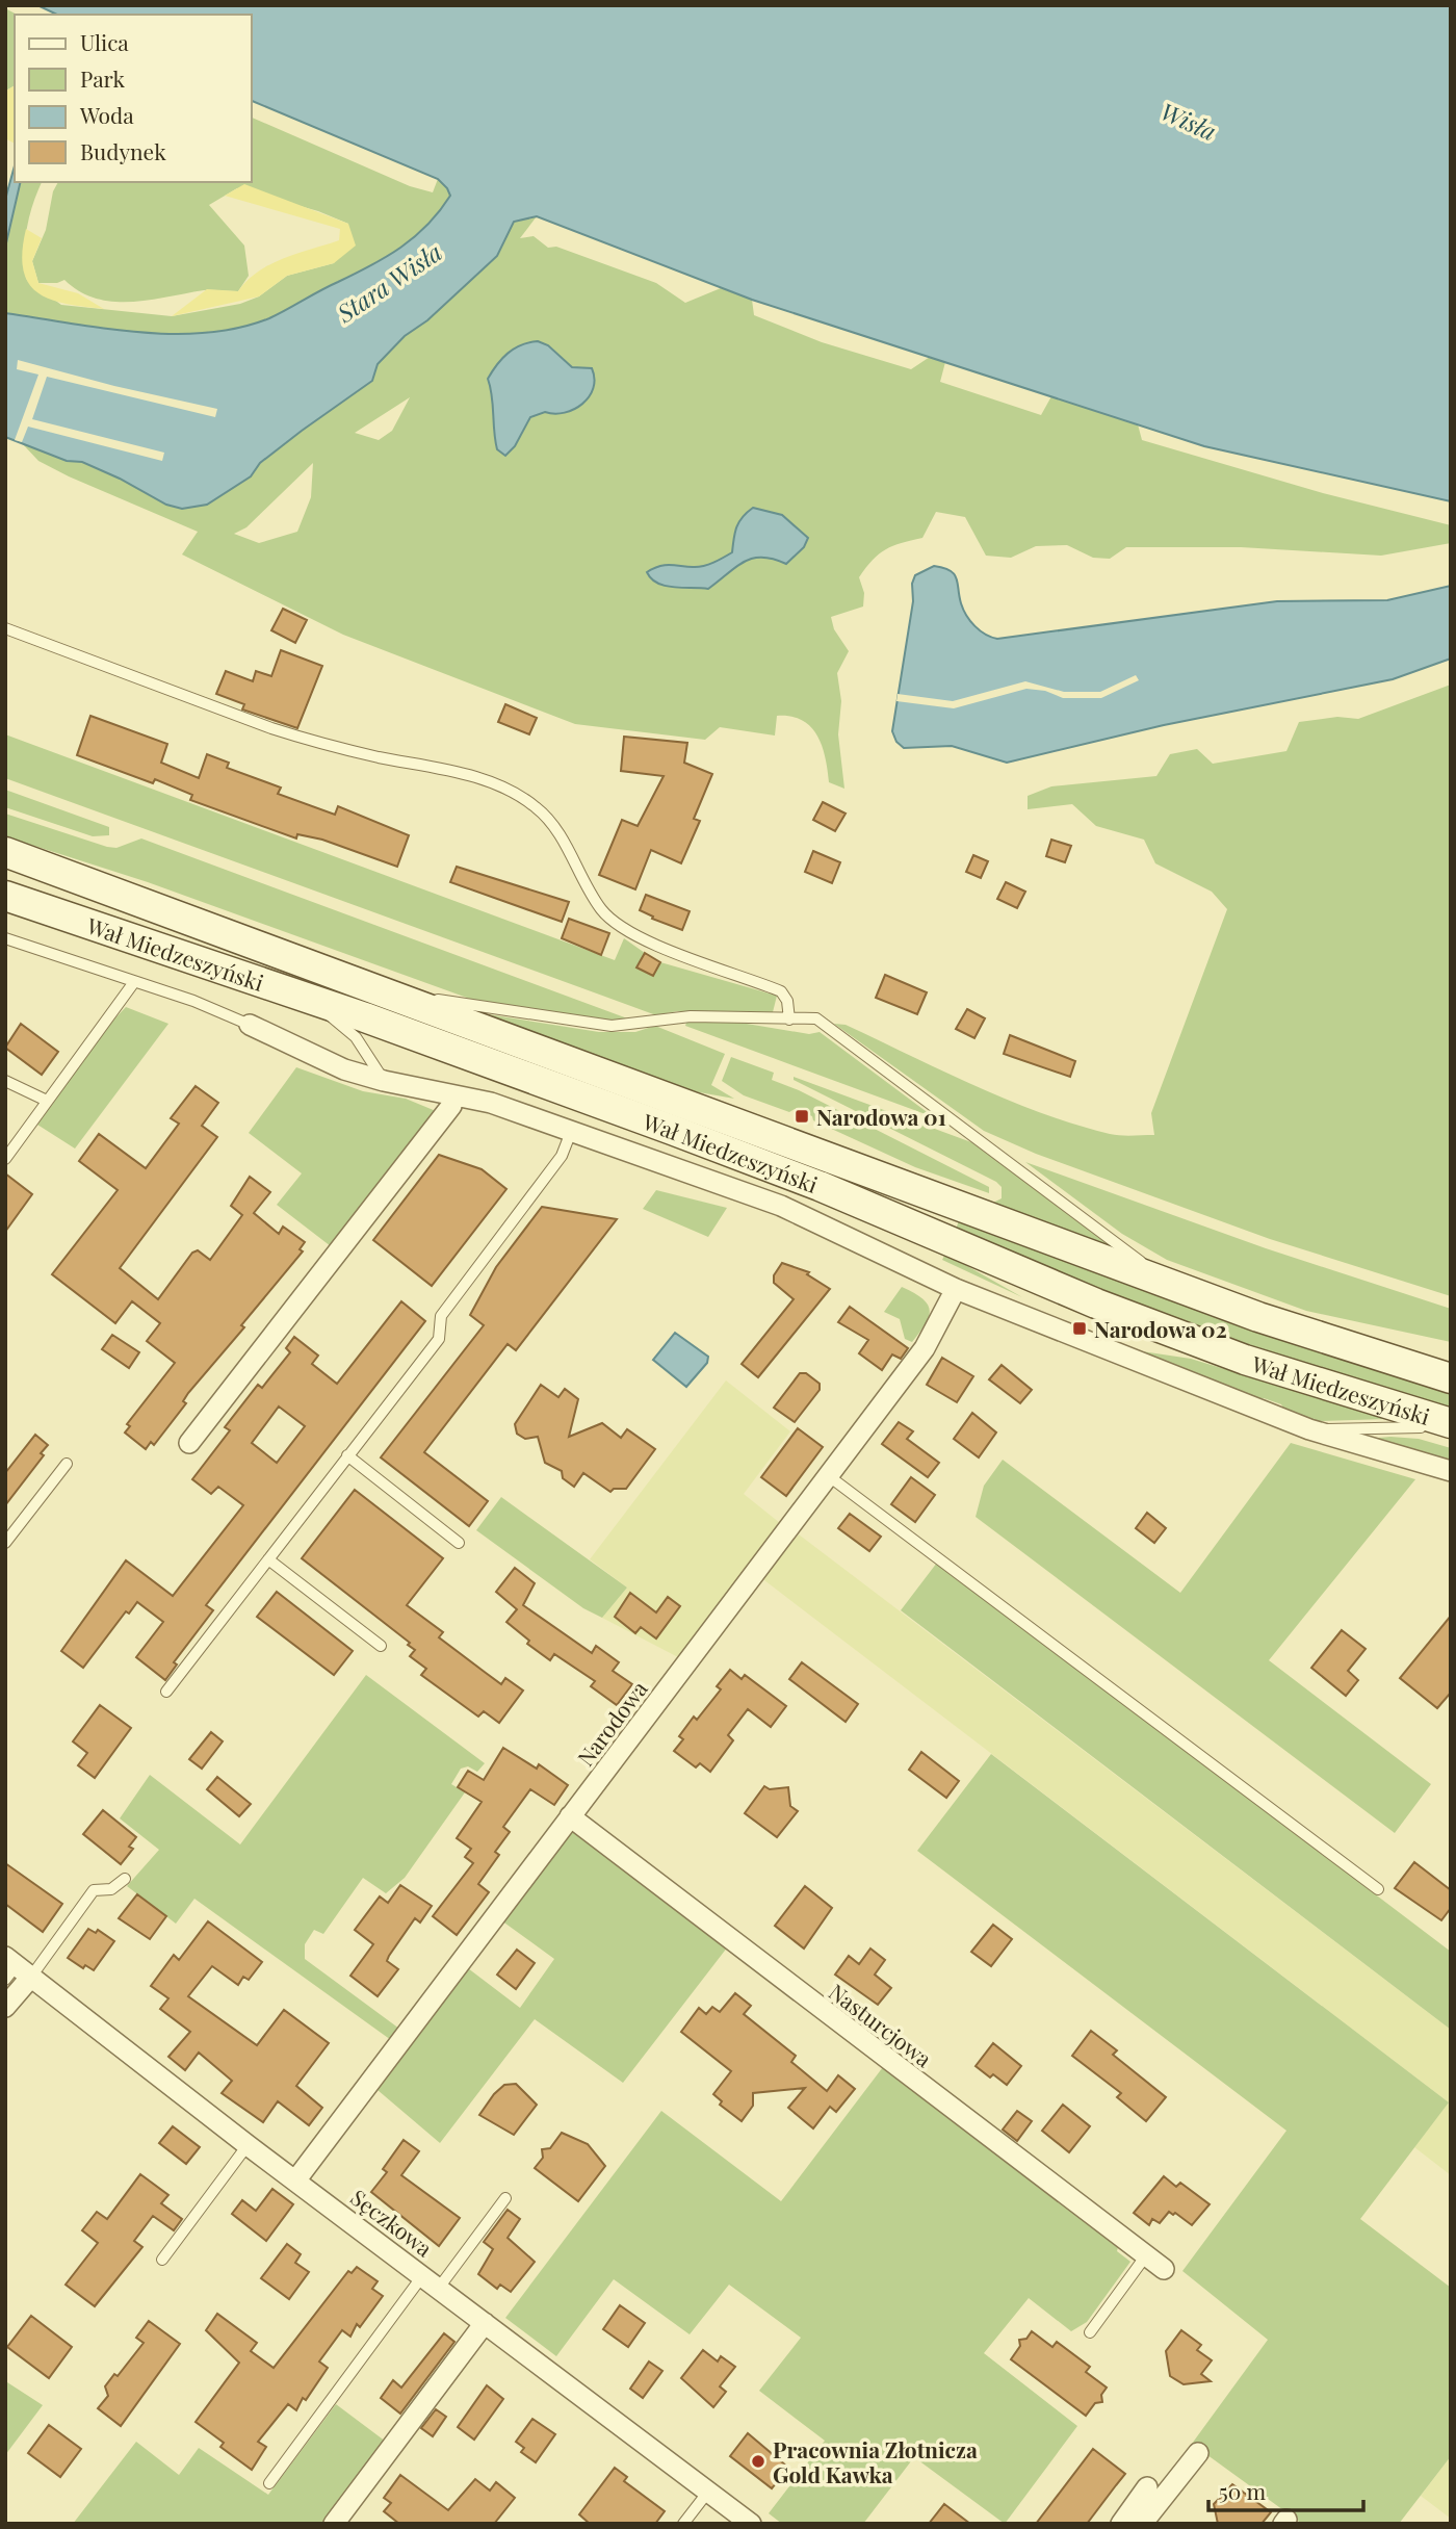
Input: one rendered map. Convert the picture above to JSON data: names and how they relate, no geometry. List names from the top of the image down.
{
  "streets": {
    "main road": ["Wał Miedzeszyński"],
    "street": ["Narodowa", "Nasturcjowa", "Sęczkowa"]
  },
  "crossings": [
    ["Wał Miedzeszyński", "Narodowa"],
    ["Narodowa", "Nasturcjowa"],
    ["Narodowa", "Sęczkowa"]
  ],
  "water": ["Wisła", "Stara Wisła"],
  "places": {
    "transit": ["Narodowa 01", "Narodowa 02"],
    "other": ["Pracownia Złotnicza Gold Kawka"]
  },
  "legend": [
    "Ulica",
    "Park",
    "Woda",
    "Budynek"
  ],
  "scale_bar": "50 m"
}
